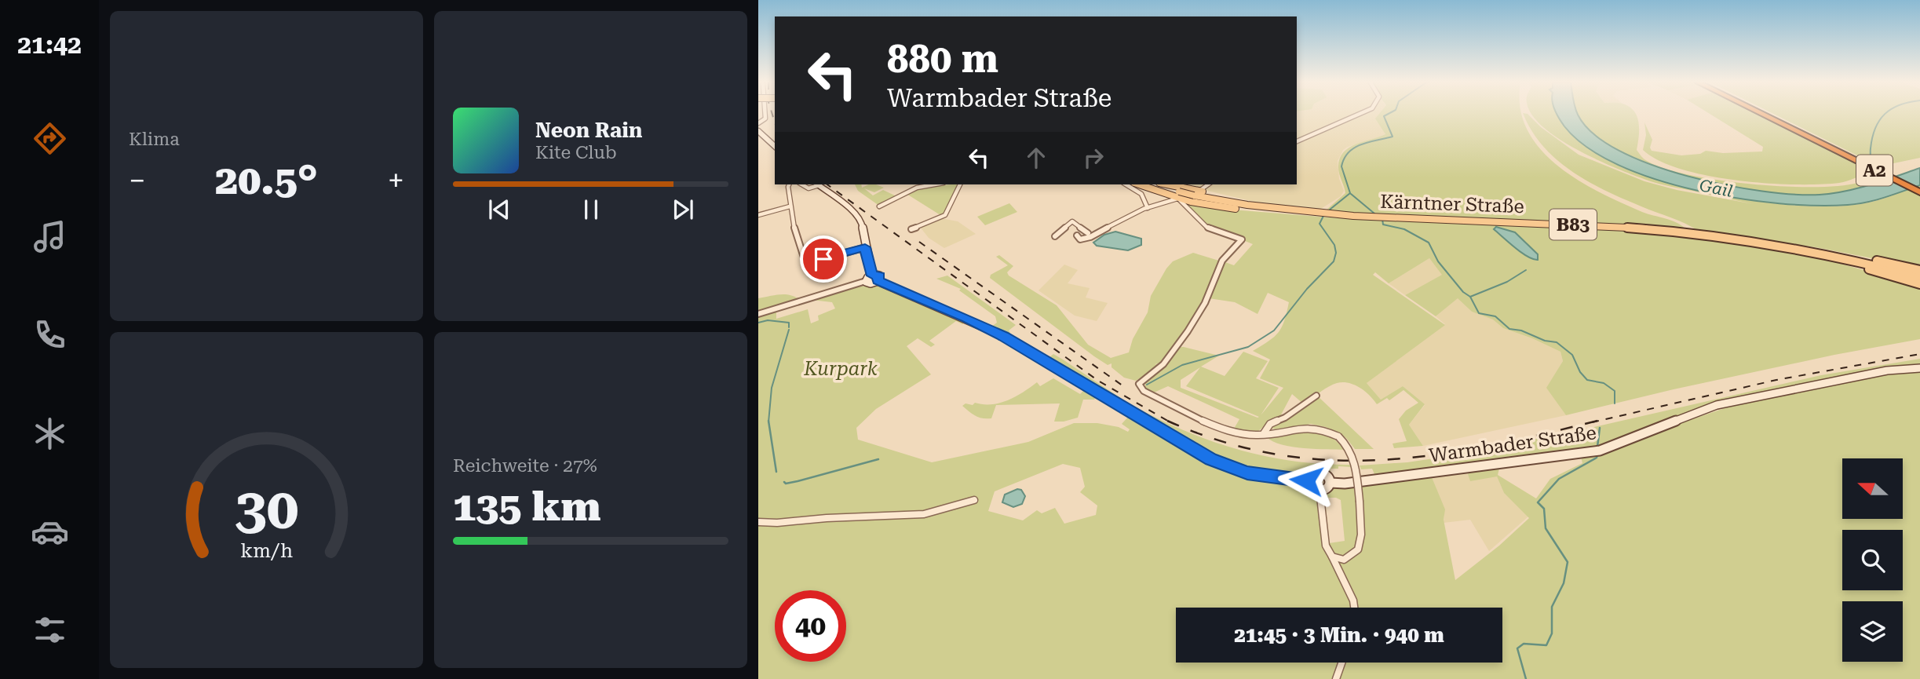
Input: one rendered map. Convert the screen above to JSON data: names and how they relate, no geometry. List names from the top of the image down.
{
  "streets": {
    "highway": ["A2"],
    "main road": ["Kärntner Straße", "B83"],
    "street": ["Warmbader Straße"]
  },
  "water": ["Gail"],
  "parks": ["Kurpark"],
  "north": "left",
  "page": {
    "tabs": "21:42",
    "tile": [
      "Klima",
      ["Reichweite · 27%", "135 km"]
    ],
    "turn": ["880 m", "Warmbader Straße"],
    "song": ["Neon Rain", "Kite Club"],
    "heat": ["−", "20.5°", "+"],
    "limit": "40",
    "trip": "21:45 · 3 Min. · 940 m",
    "gauge": ["30", "km/h"]
  }
}
